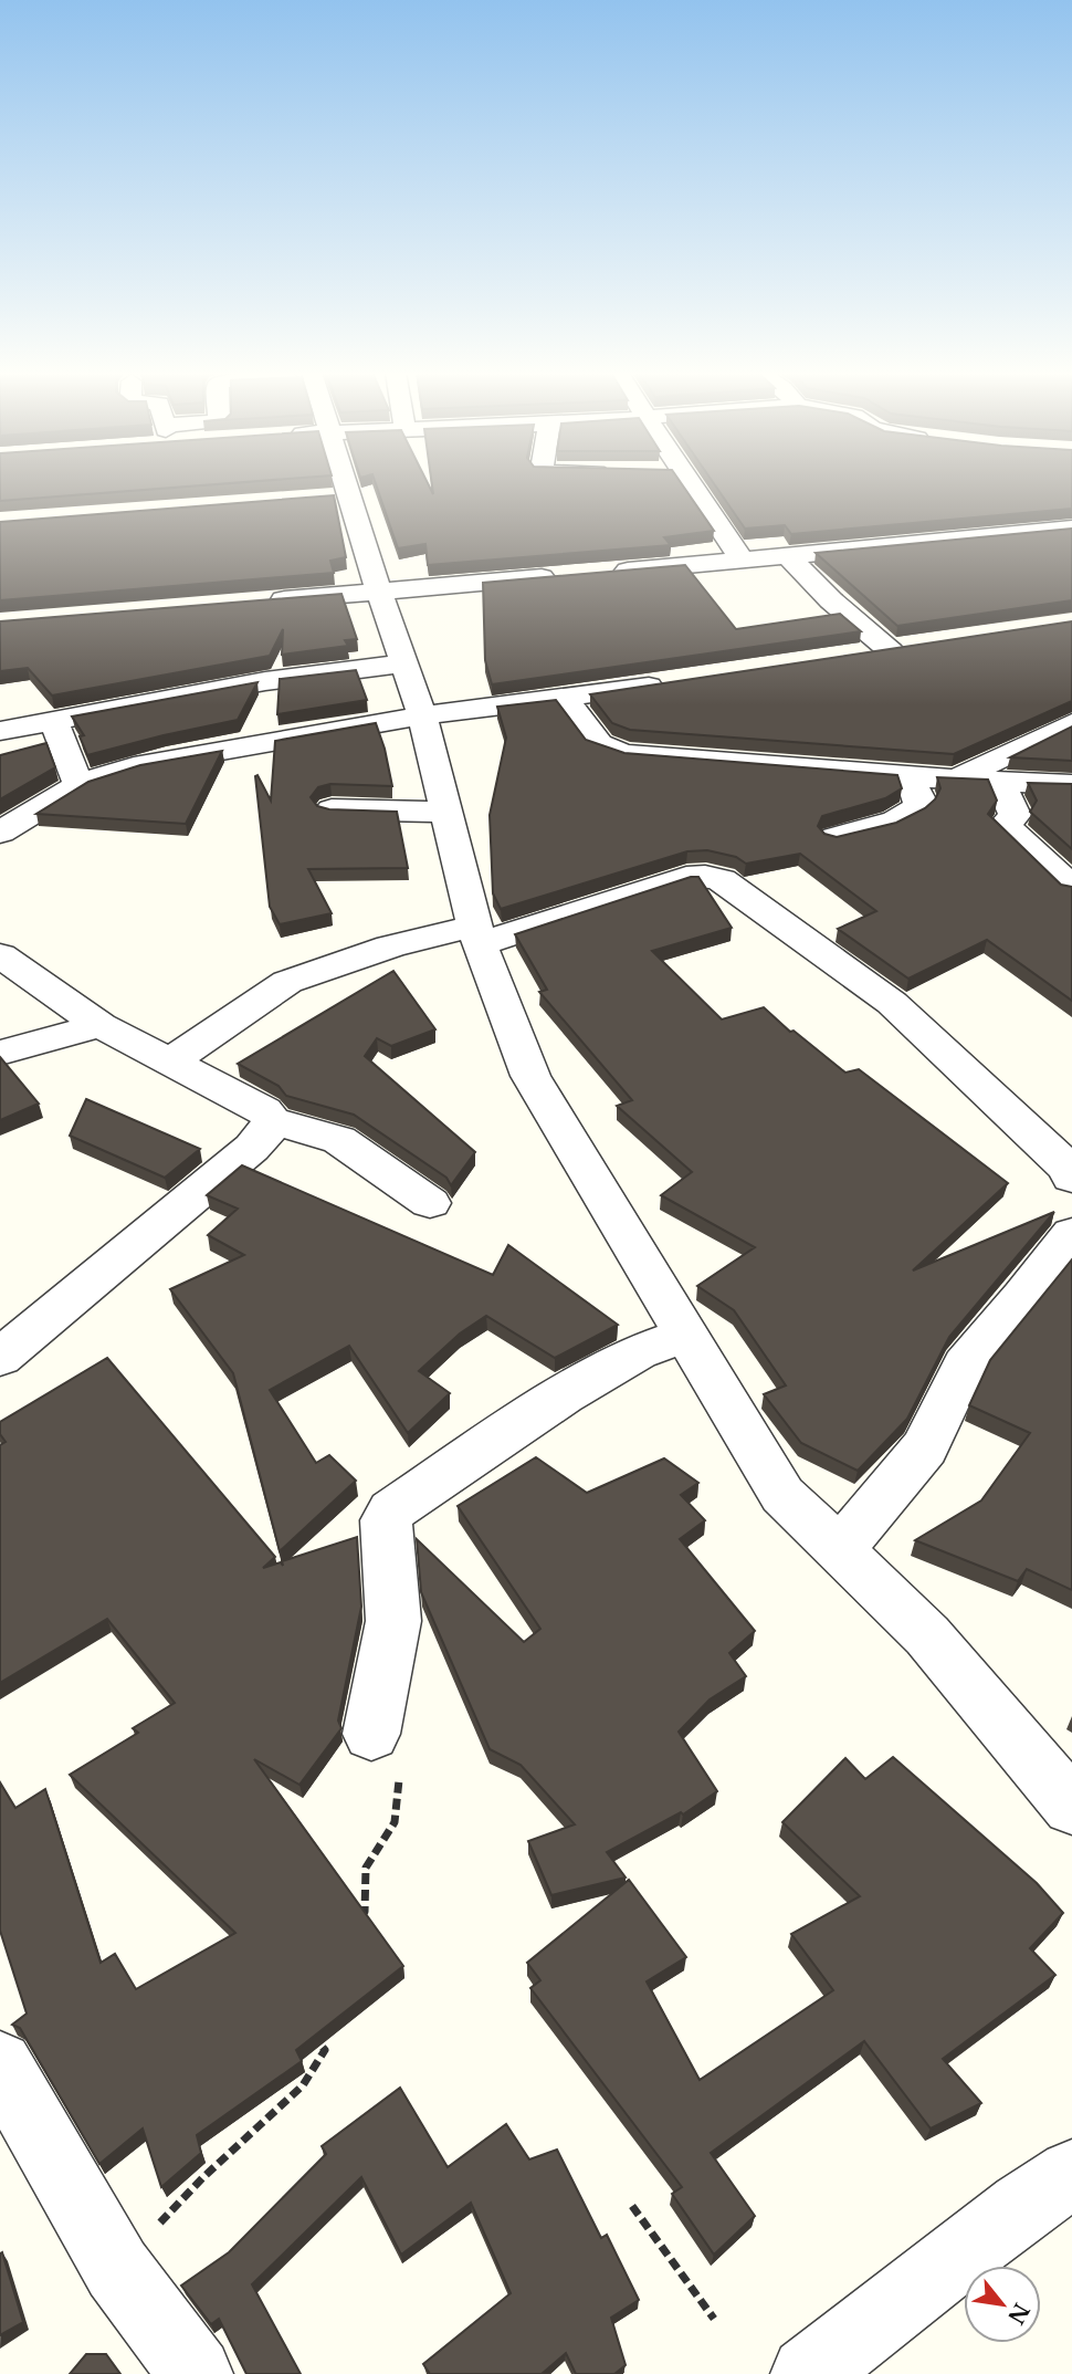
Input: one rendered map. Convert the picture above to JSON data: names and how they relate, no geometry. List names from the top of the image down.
{
  "north": "bottom right"
}
